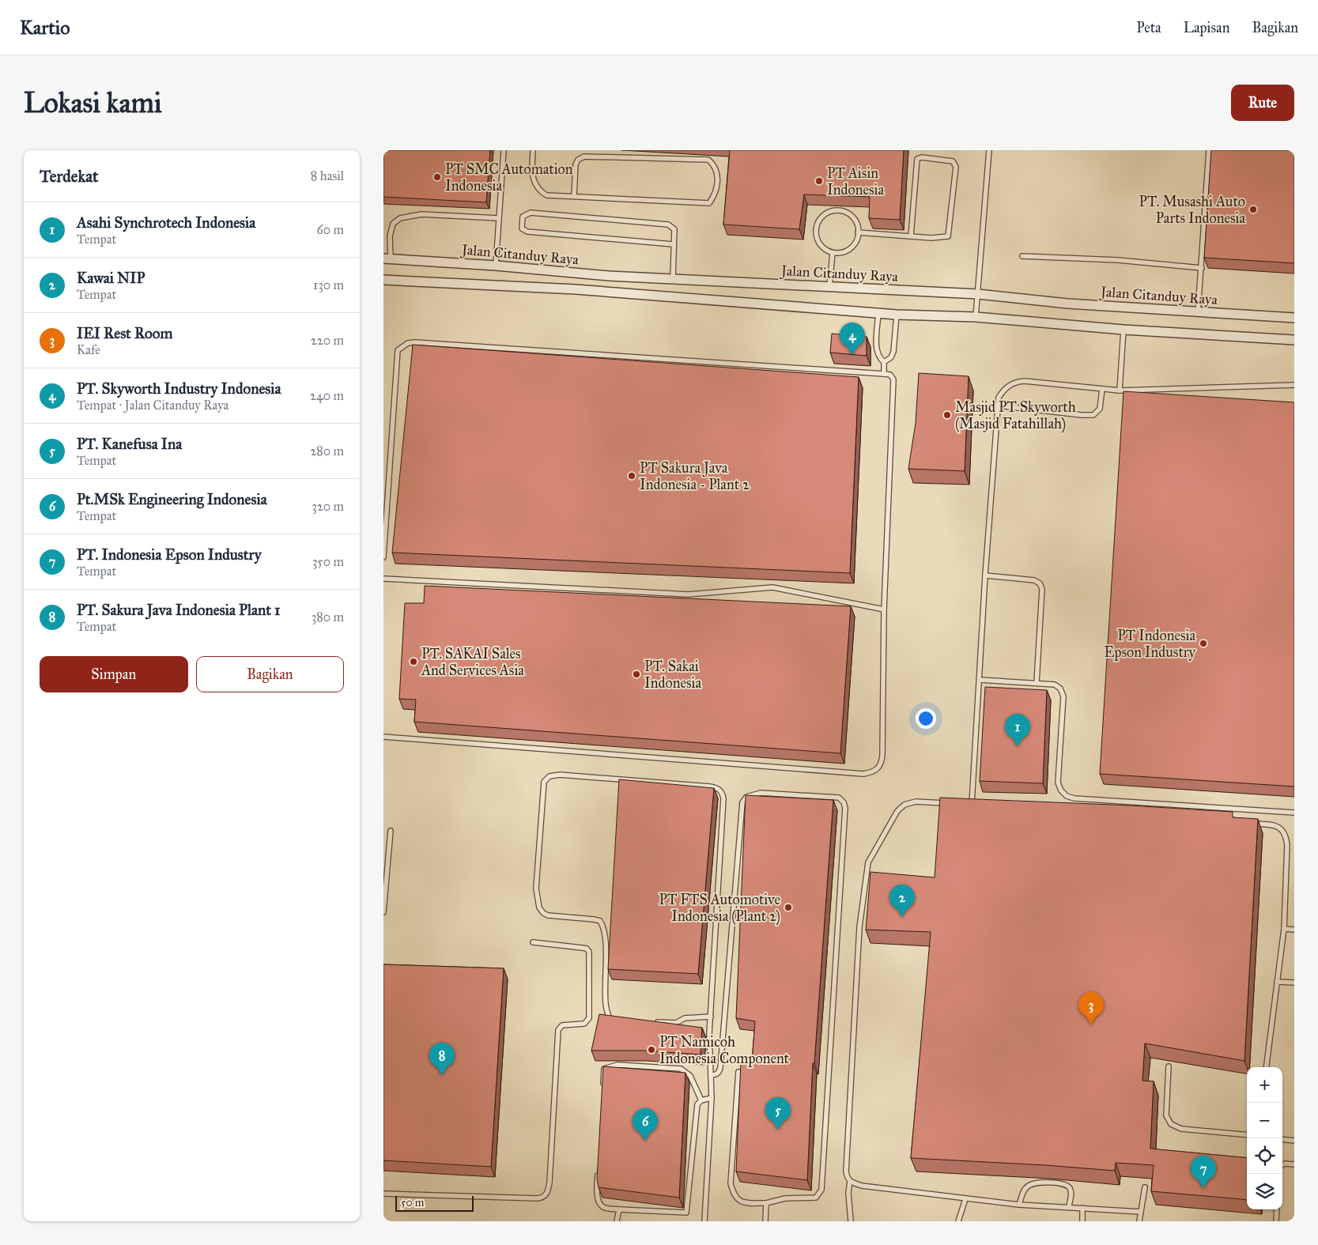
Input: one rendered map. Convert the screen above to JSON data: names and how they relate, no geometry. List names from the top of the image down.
{
  "streets": {
    "street": ["Jalan Citanduy Raya"]
  },
  "places": [
    "PT SMC Automation Indonesia",
    "PT Aisin Indonesia",
    "PT. Musashi Auto Parts Indonesia",
    "Masjid PT Skyworth (Masjid Fatahillah)",
    "PT Sakura Java Indonesia - Plant 2",
    "PT Indonesia Epson Industry",
    "PT. SAKAI Sales And Services Asia",
    "PT. Sakai Indonesia",
    "PT FTS Automotive Indonesia (Plant 2)",
    "PT Namicoh Indonesia Component"
  ],
  "scale_bar": "50 m",
  "page": {
    "header": "Kartio",
    "nav": ["Peta", "Lapisan", "Bagikan"],
    "buttons": [
      "Rute",
      ["Simpan", "Bagikan"]
    ],
    "title": "Lokasi kami",
    "heading": ["Terdekat", "8 hasil"],
    "list": [
      {
        "mark": "1",
        "name": "Asahi Synchrotech Indonesia",
        "note": "Tempat",
        "value": "60 m"
      },
      {
        "mark": "2",
        "name": "Kawai NIP",
        "note": "Tempat",
        "value": "130 m"
      },
      {
        "mark": "3",
        "name": "IEI Rest Room",
        "note": "Kafe",
        "value": "220 m"
      },
      {
        "mark": "4",
        "name": "PT. Skyworth Industry Indonesia",
        "note": "Tempat · Jalan Citanduy Raya",
        "value": "240 m"
      },
      {
        "mark": "5",
        "name": "PT. Kanefusa Ina",
        "note": "Tempat",
        "value": "280 m"
      },
      {
        "mark": "6",
        "name": "Pt.MSk Engineering Indonesia",
        "note": "Tempat",
        "value": "320 m"
      },
      {
        "mark": "7",
        "name": "PT. Indonesia Epson Industry",
        "note": "Tempat",
        "value": "350 m"
      },
      {
        "mark": "8",
        "name": "PT. Sakura Java Indonesia Plant 1",
        "note": "Tempat",
        "value": "380 m"
      }
    ],
    "pins": [
      "4",
      "1",
      "2",
      "3",
      "8",
      "5",
      "6",
      "7"
    ],
    "map_buttons": ["+", "−"],
    "scale": "50 m"
  }
}
